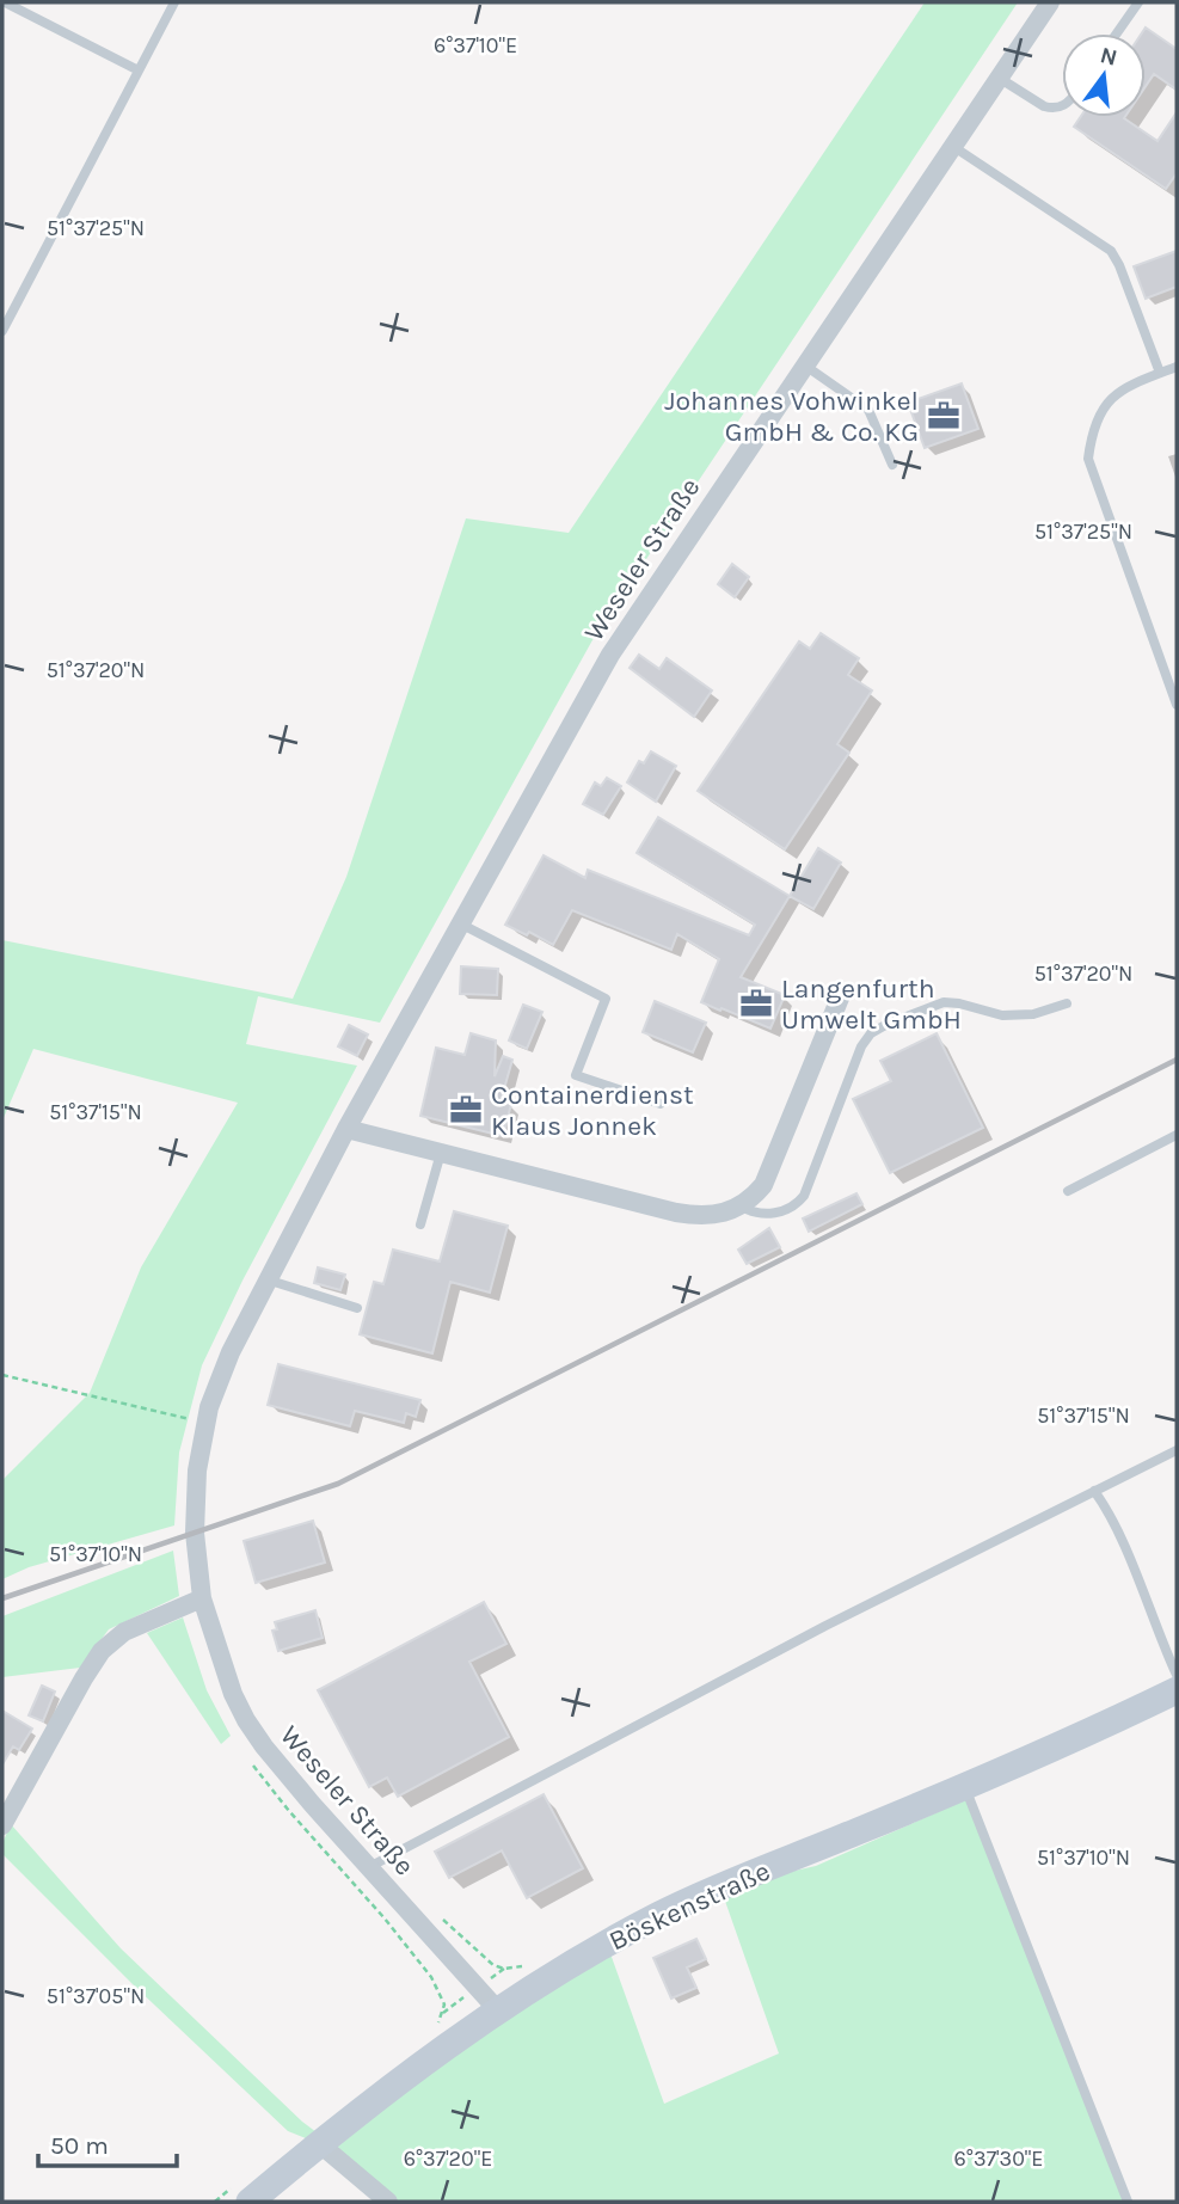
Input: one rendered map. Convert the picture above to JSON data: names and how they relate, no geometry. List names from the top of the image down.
{
  "streets": {
    "main road": ["Böskenstraße"],
    "street": ["Weseler Straße"]
  },
  "crossings": [
    ["Weseler Straße", "Böskenstraße"]
  ],
  "places": {
    "office": ["Johannes Vohwinkel GmbH & Co. KG", "Langenfurth Umwelt GmbH", "Containerdienst Klaus Jonnek"]
  },
  "scale_bar": "50 m",
  "north": "top",
  "coordinates": [
    "6°37'10\"E",
    "51°37'25\"N",
    "51°37'20\"N",
    "51°37'15\"N",
    "51°37'10\"N",
    "51°37'05\"N",
    "6°37'20\"E",
    "6°37'30\"E"
  ]
}
